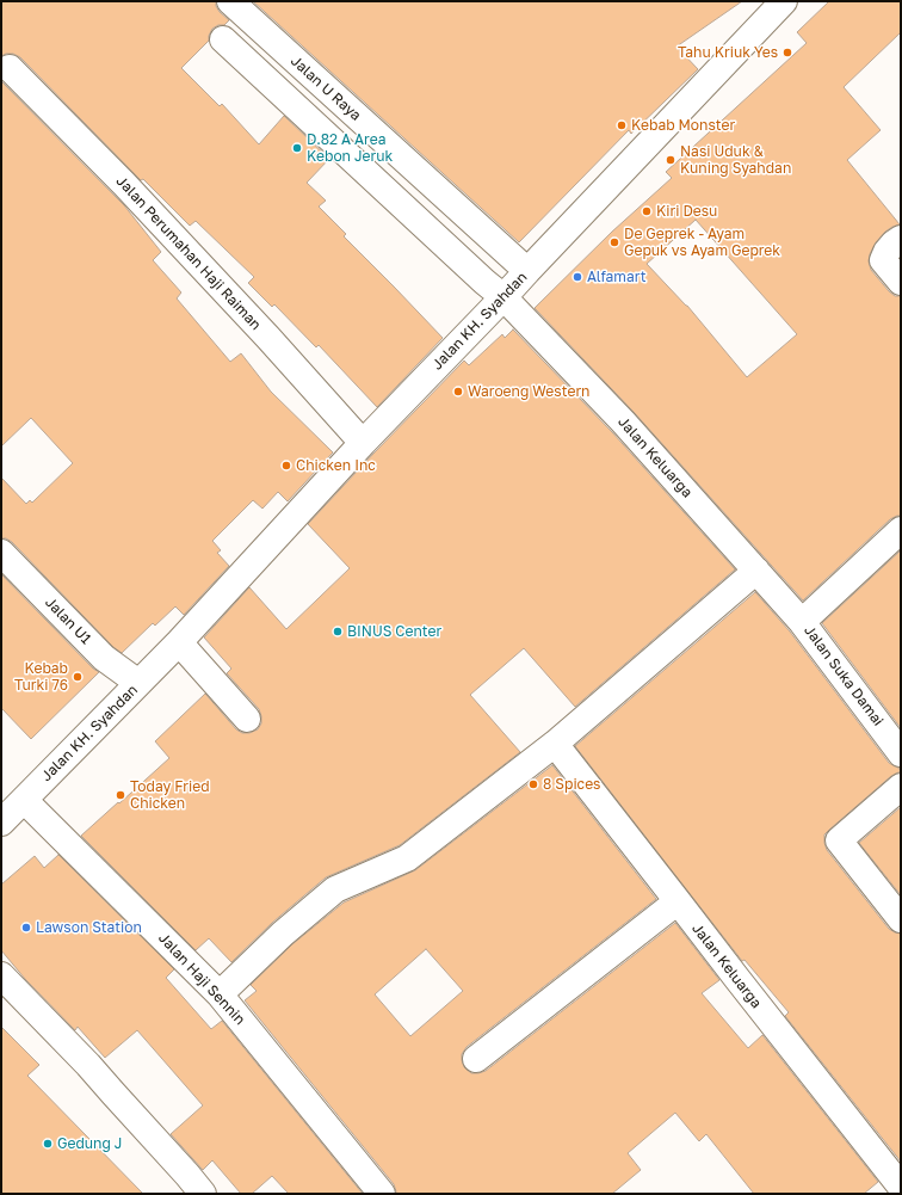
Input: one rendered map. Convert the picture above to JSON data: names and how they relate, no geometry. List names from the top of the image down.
{
  "streets": {
    "street": [
      "Jalan U Raya",
      "Jalan Perumahan Haji Raiman",
      "Jalan KH. Syahdan",
      "Jalan Keluarga",
      "Jalan U1",
      "Jalan Suka Damai",
      "Jalan Haji Sennin"
    ]
  },
  "crossings": [
    ["Jalan U Raya", "Jalan KH. Syahdan"],
    ["Jalan Perumahan Haji Raiman", "Jalan KH. Syahdan"],
    ["Jalan KH. Syahdan", "Jalan Keluarga"],
    ["Jalan KH. Syahdan", "Jalan U1"],
    ["Jalan KH. Syahdan", "Jalan Haji Sennin"],
    ["Jalan Keluarga", "Jalan Suka Damai"]
  ],
  "places": [
    "Tahu Kriuk Yes",
    "Kebab Monster",
    "D.82 A Area Kebon Jeruk",
    "Nasi Uduk & Kuning Syahdan",
    "Kiri Desu",
    "De Geprek - Ayam Gepuk vs Ayam Geprek",
    "Alfamart",
    "Waroeng Western",
    "Chicken Inc",
    "BINUS Center",
    "Kebab Turki 76",
    "8 Spices",
    "Today Fried Chicken",
    "Lawson Station",
    "Gedung J"
  ]
}
